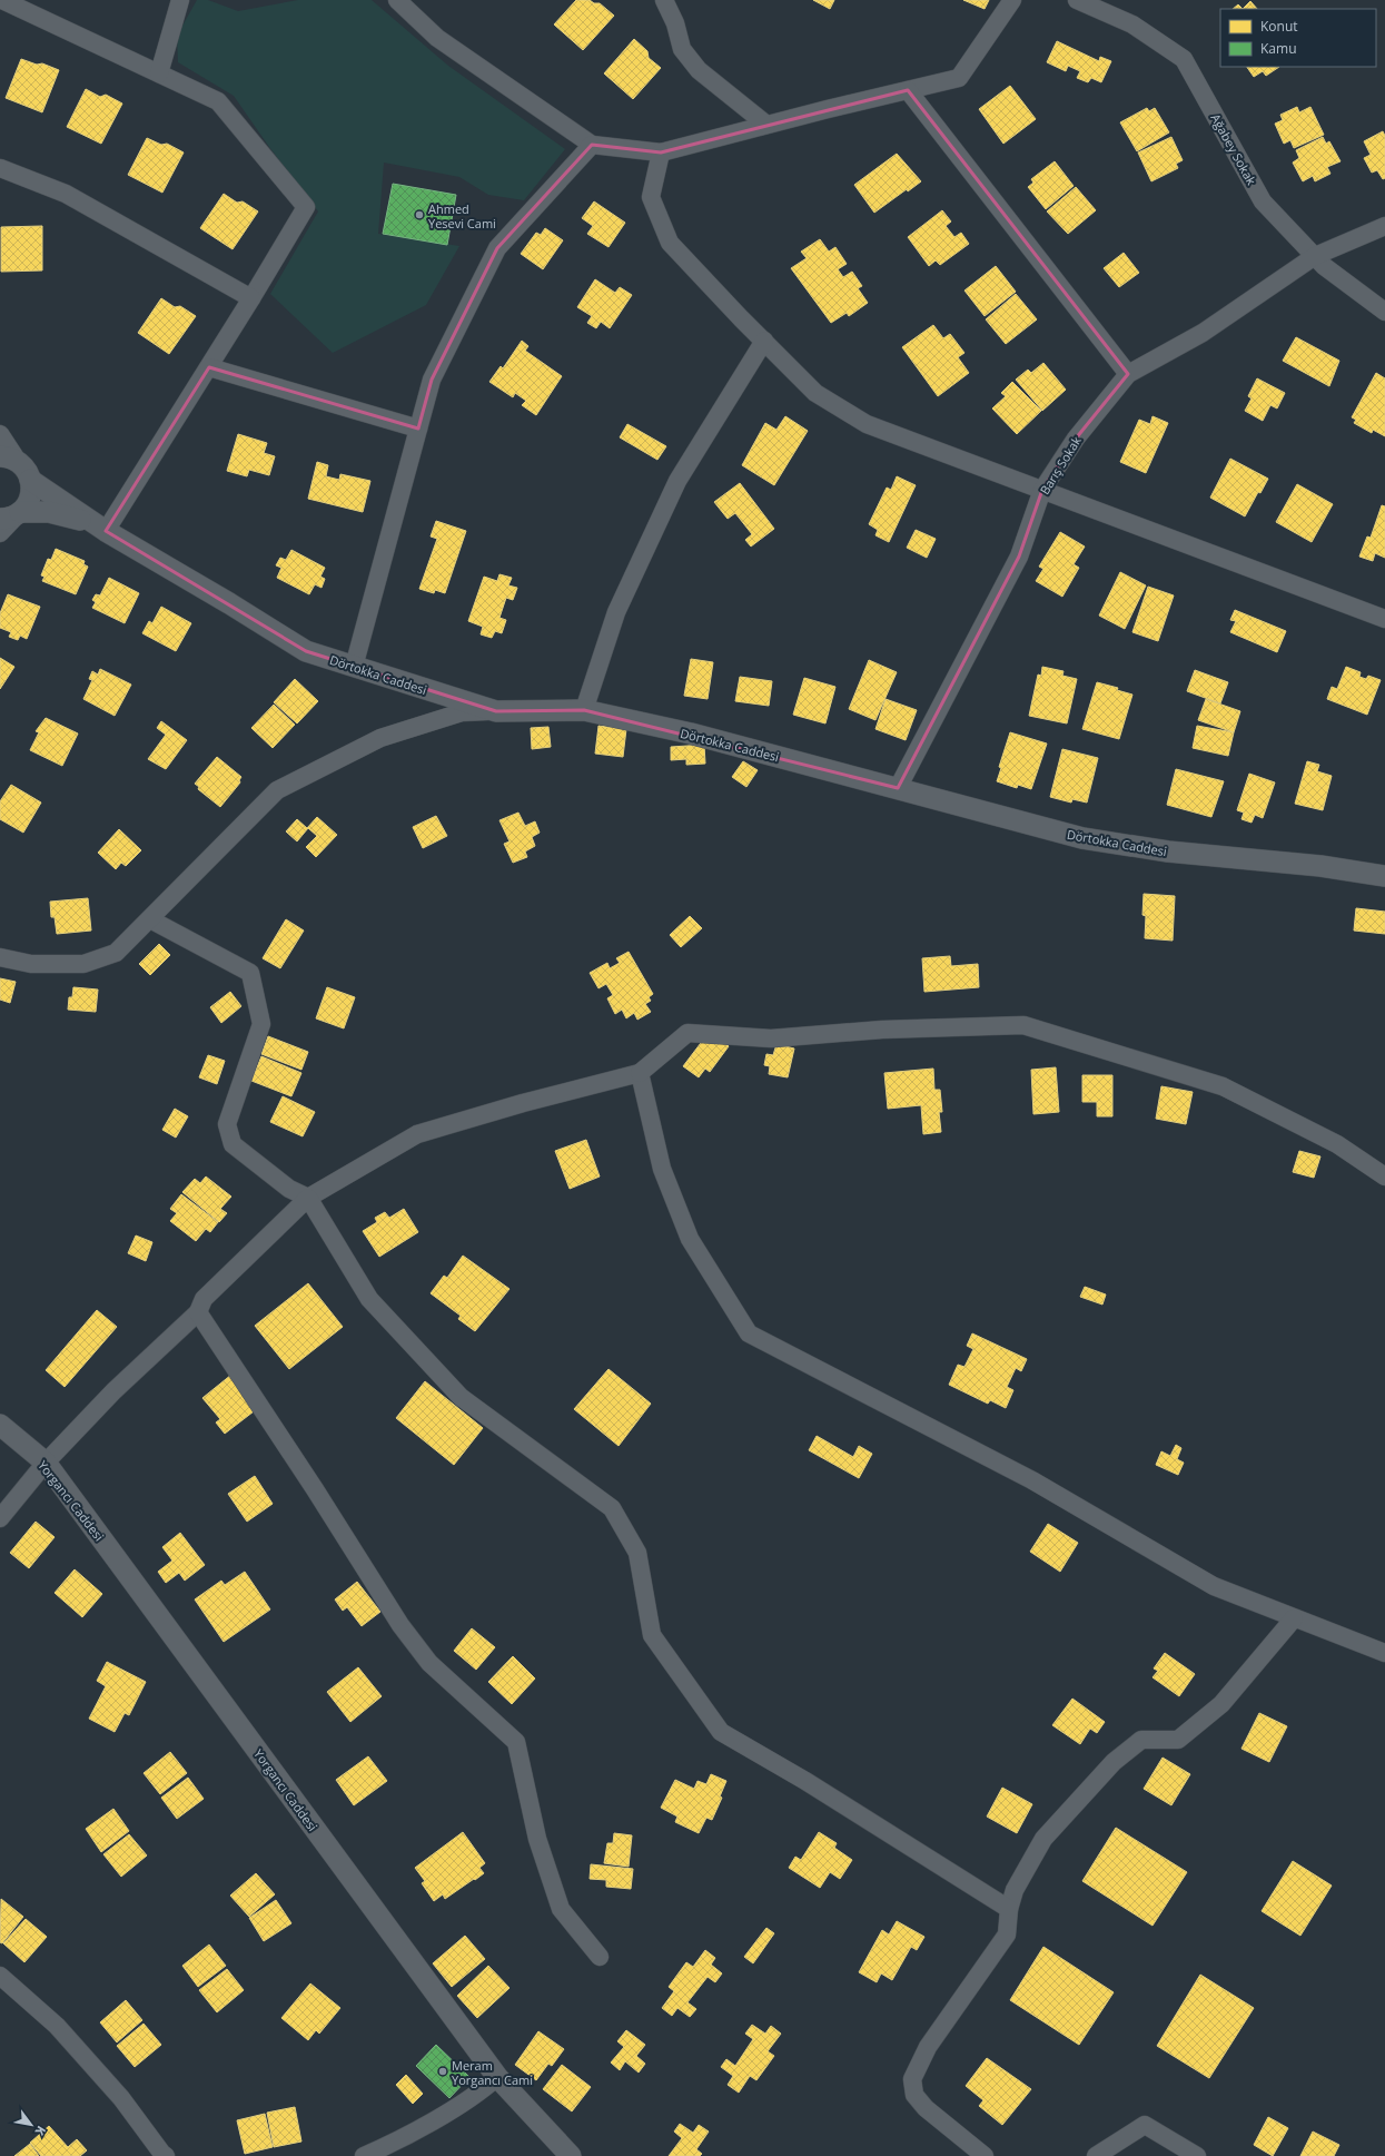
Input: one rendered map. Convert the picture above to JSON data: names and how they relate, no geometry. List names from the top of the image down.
{
  "streets": {
    "street": [
      "Ağabey Sokak",
      "Barış Sokak",
      "Dörtokka Caddesi",
      "Yorgancı Caddesi"
    ]
  },
  "crossings": [
    ["Ağabey Sokak", "Barış Sokak"],
    ["Barış Sokak", "Dörtokka Caddesi"]
  ],
  "places": ["Ahmed Yesevi Cami", "Meram Yorgancı Cami"],
  "legend": ["Konut", "Kamu"],
  "north": "bottom right"
}
